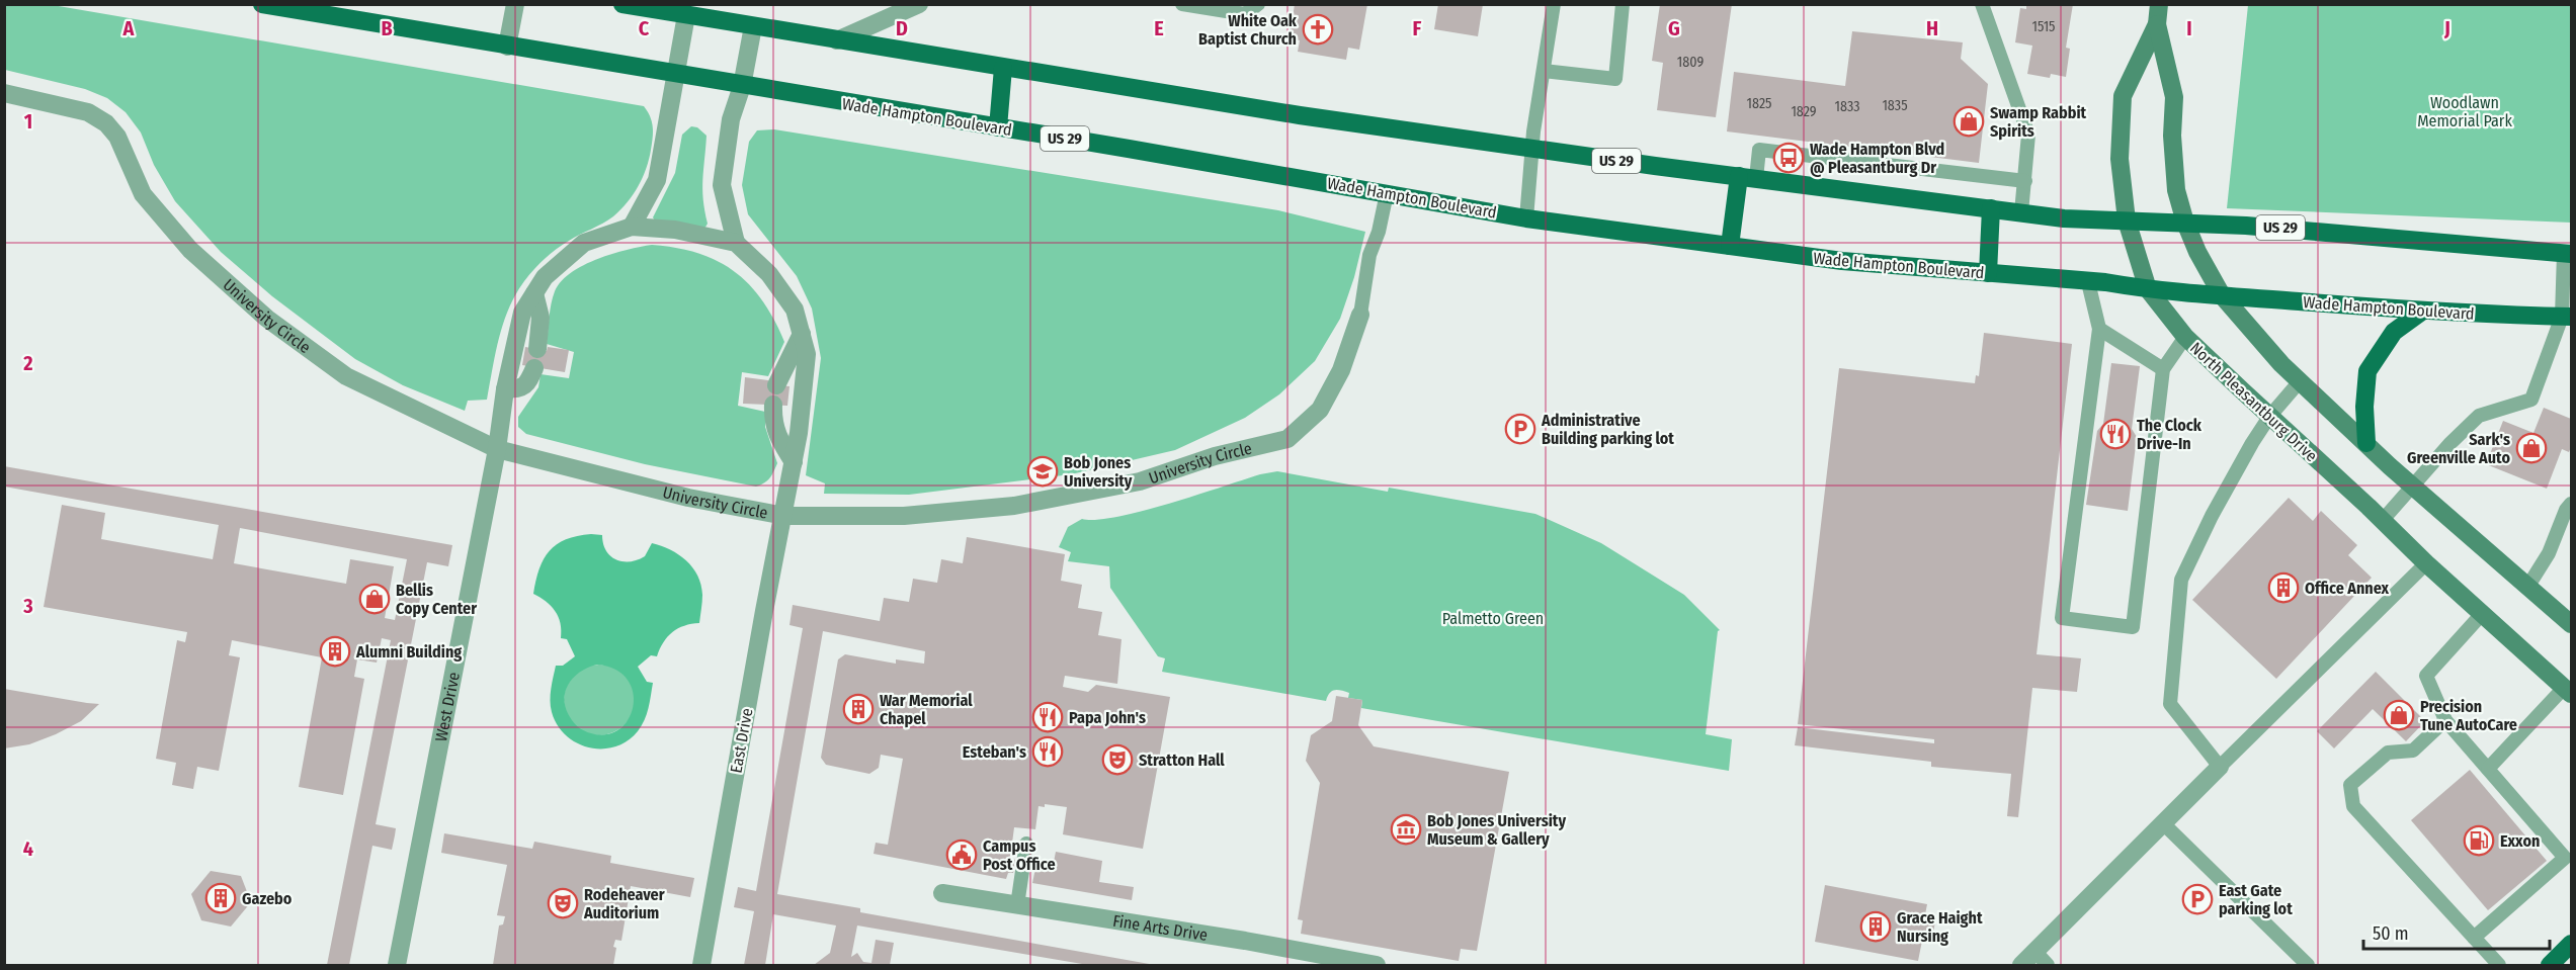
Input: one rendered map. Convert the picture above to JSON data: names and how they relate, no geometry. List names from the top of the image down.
{
  "streets": {
    "main road": ["Wade Hampton Boulevard", "US 29", "North Pleasantburg Drive"],
    "street": [
      "University Circle",
      "West Drive",
      "East Drive",
      "Fine Arts Drive"
    ]
  },
  "crossings": [
    ["Wade Hampton Boulevard", "University Circle"],
    ["Wade Hampton Boulevard", "North Pleasantburg Drive"],
    ["US 29", "North Pleasantburg Drive"],
    ["University Circle", "West Drive"],
    ["University Circle", "East Drive"]
  ],
  "parks": ["Woodlawn Memorial Park", "Palmetto Green"],
  "places": {
    "church": ["White Oak Baptist Church"],
    "shop": [
      "Swamp Rabbit Spirits",
      "Sark's Greenville Auto",
      "Bellis Copy Center",
      "Precision Tune AutoCare"
    ],
    "bus stop": ["Wade Hampton Blvd @ Pleasantburg Dr"],
    "parking": ["Administrative Building parking lot", "East Gate parking lot"],
    "restaurant": ["The Clock Drive-In", "Papa John's", "Esteban's"],
    "school or university": ["Bob Jones University"],
    "building": [
      "Office Annex",
      "Alumni Building",
      "War Memorial Chapel",
      "Gazebo",
      "Grace Haight Nursing"
    ],
    "theatre": ["Stratton Hall", "Rodeheaver Auditorium"],
    "museum": ["Bob Jones University Museum & Gallery"],
    "fuel station": ["Exxon"],
    "public building": ["Campus Post Office"]
  },
  "house_numbers": [
    "1515",
    "1809",
    "1825",
    "1835",
    "1833",
    "1829"
  ],
  "scale_bar": "50 m",
  "grid": {
    "columns": [
      "A",
      "B",
      "C",
      "D",
      "E",
      "F",
      "G",
      "H",
      "I",
      "J"
    ],
    "rows": [
      "1",
      "2",
      "3",
      "4"
    ]
  }
}
